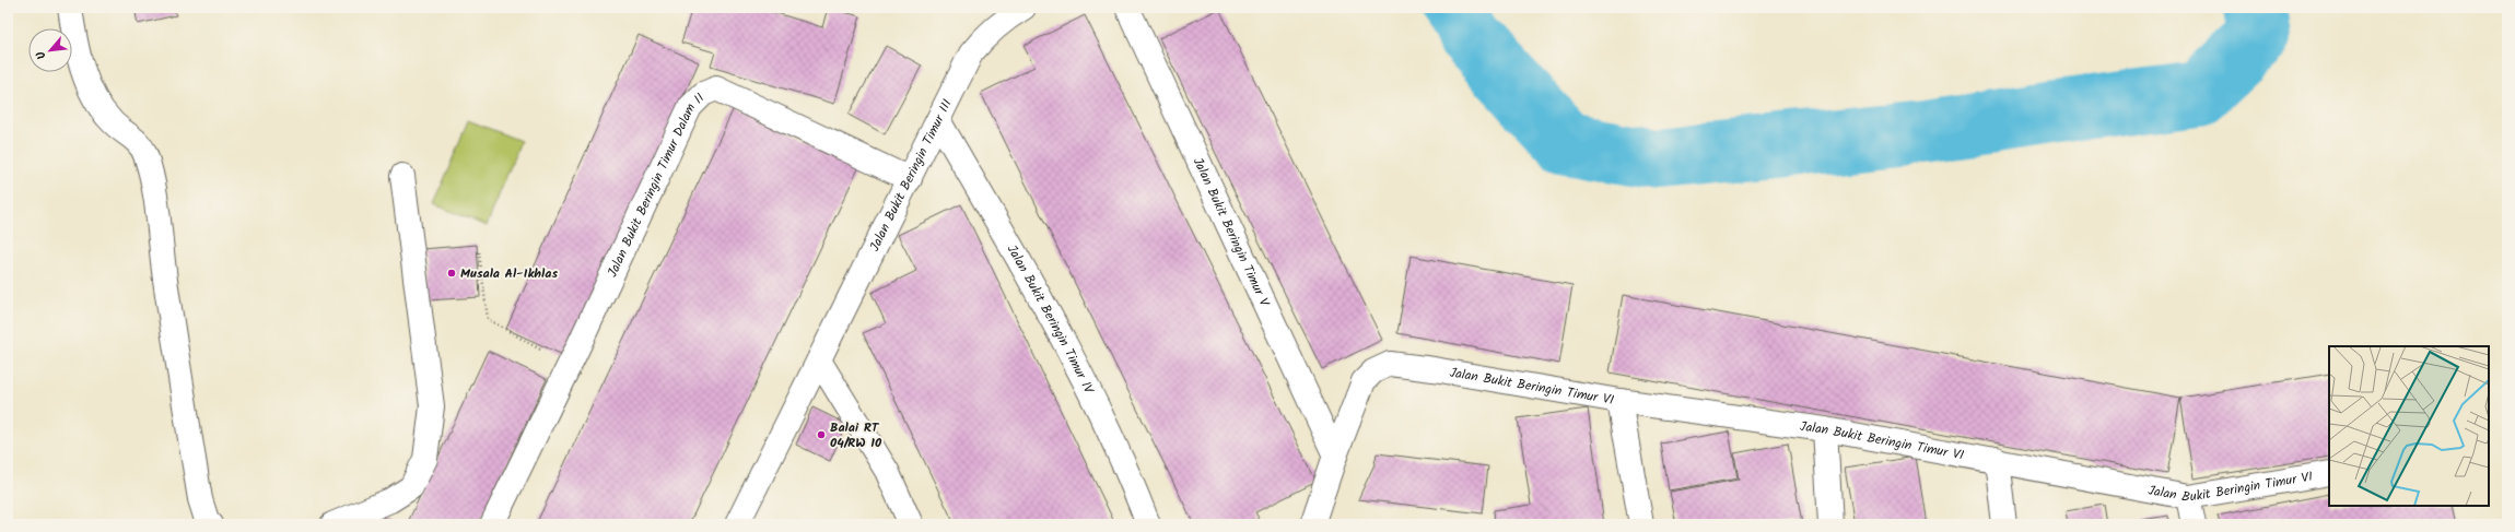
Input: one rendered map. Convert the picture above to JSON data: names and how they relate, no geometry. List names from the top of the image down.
{
  "streets": {
    "street": [
      "Jalan Bukit Beringin Timur III",
      "Jalan Bukit Beringin Timur Dalam II",
      "Jalan Bukit Beringin Timur V",
      "Jalan Bukit Beringin Timur IV",
      "Jalan Bukit Beringin Timur VI"
    ]
  },
  "crossings": [
    ["Jalan Bukit Beringin Timur III", "Jalan Bukit Beringin Timur Dalam II"],
    ["Jalan Bukit Beringin Timur III", "Jalan Bukit Beringin Timur IV"],
    ["Jalan Bukit Beringin Timur V", "Jalan Bukit Beringin Timur VI"]
  ],
  "places": ["Musala Al-Ikhlas", "Balai RT 04/RW 10"],
  "north": "bottom left"
}
